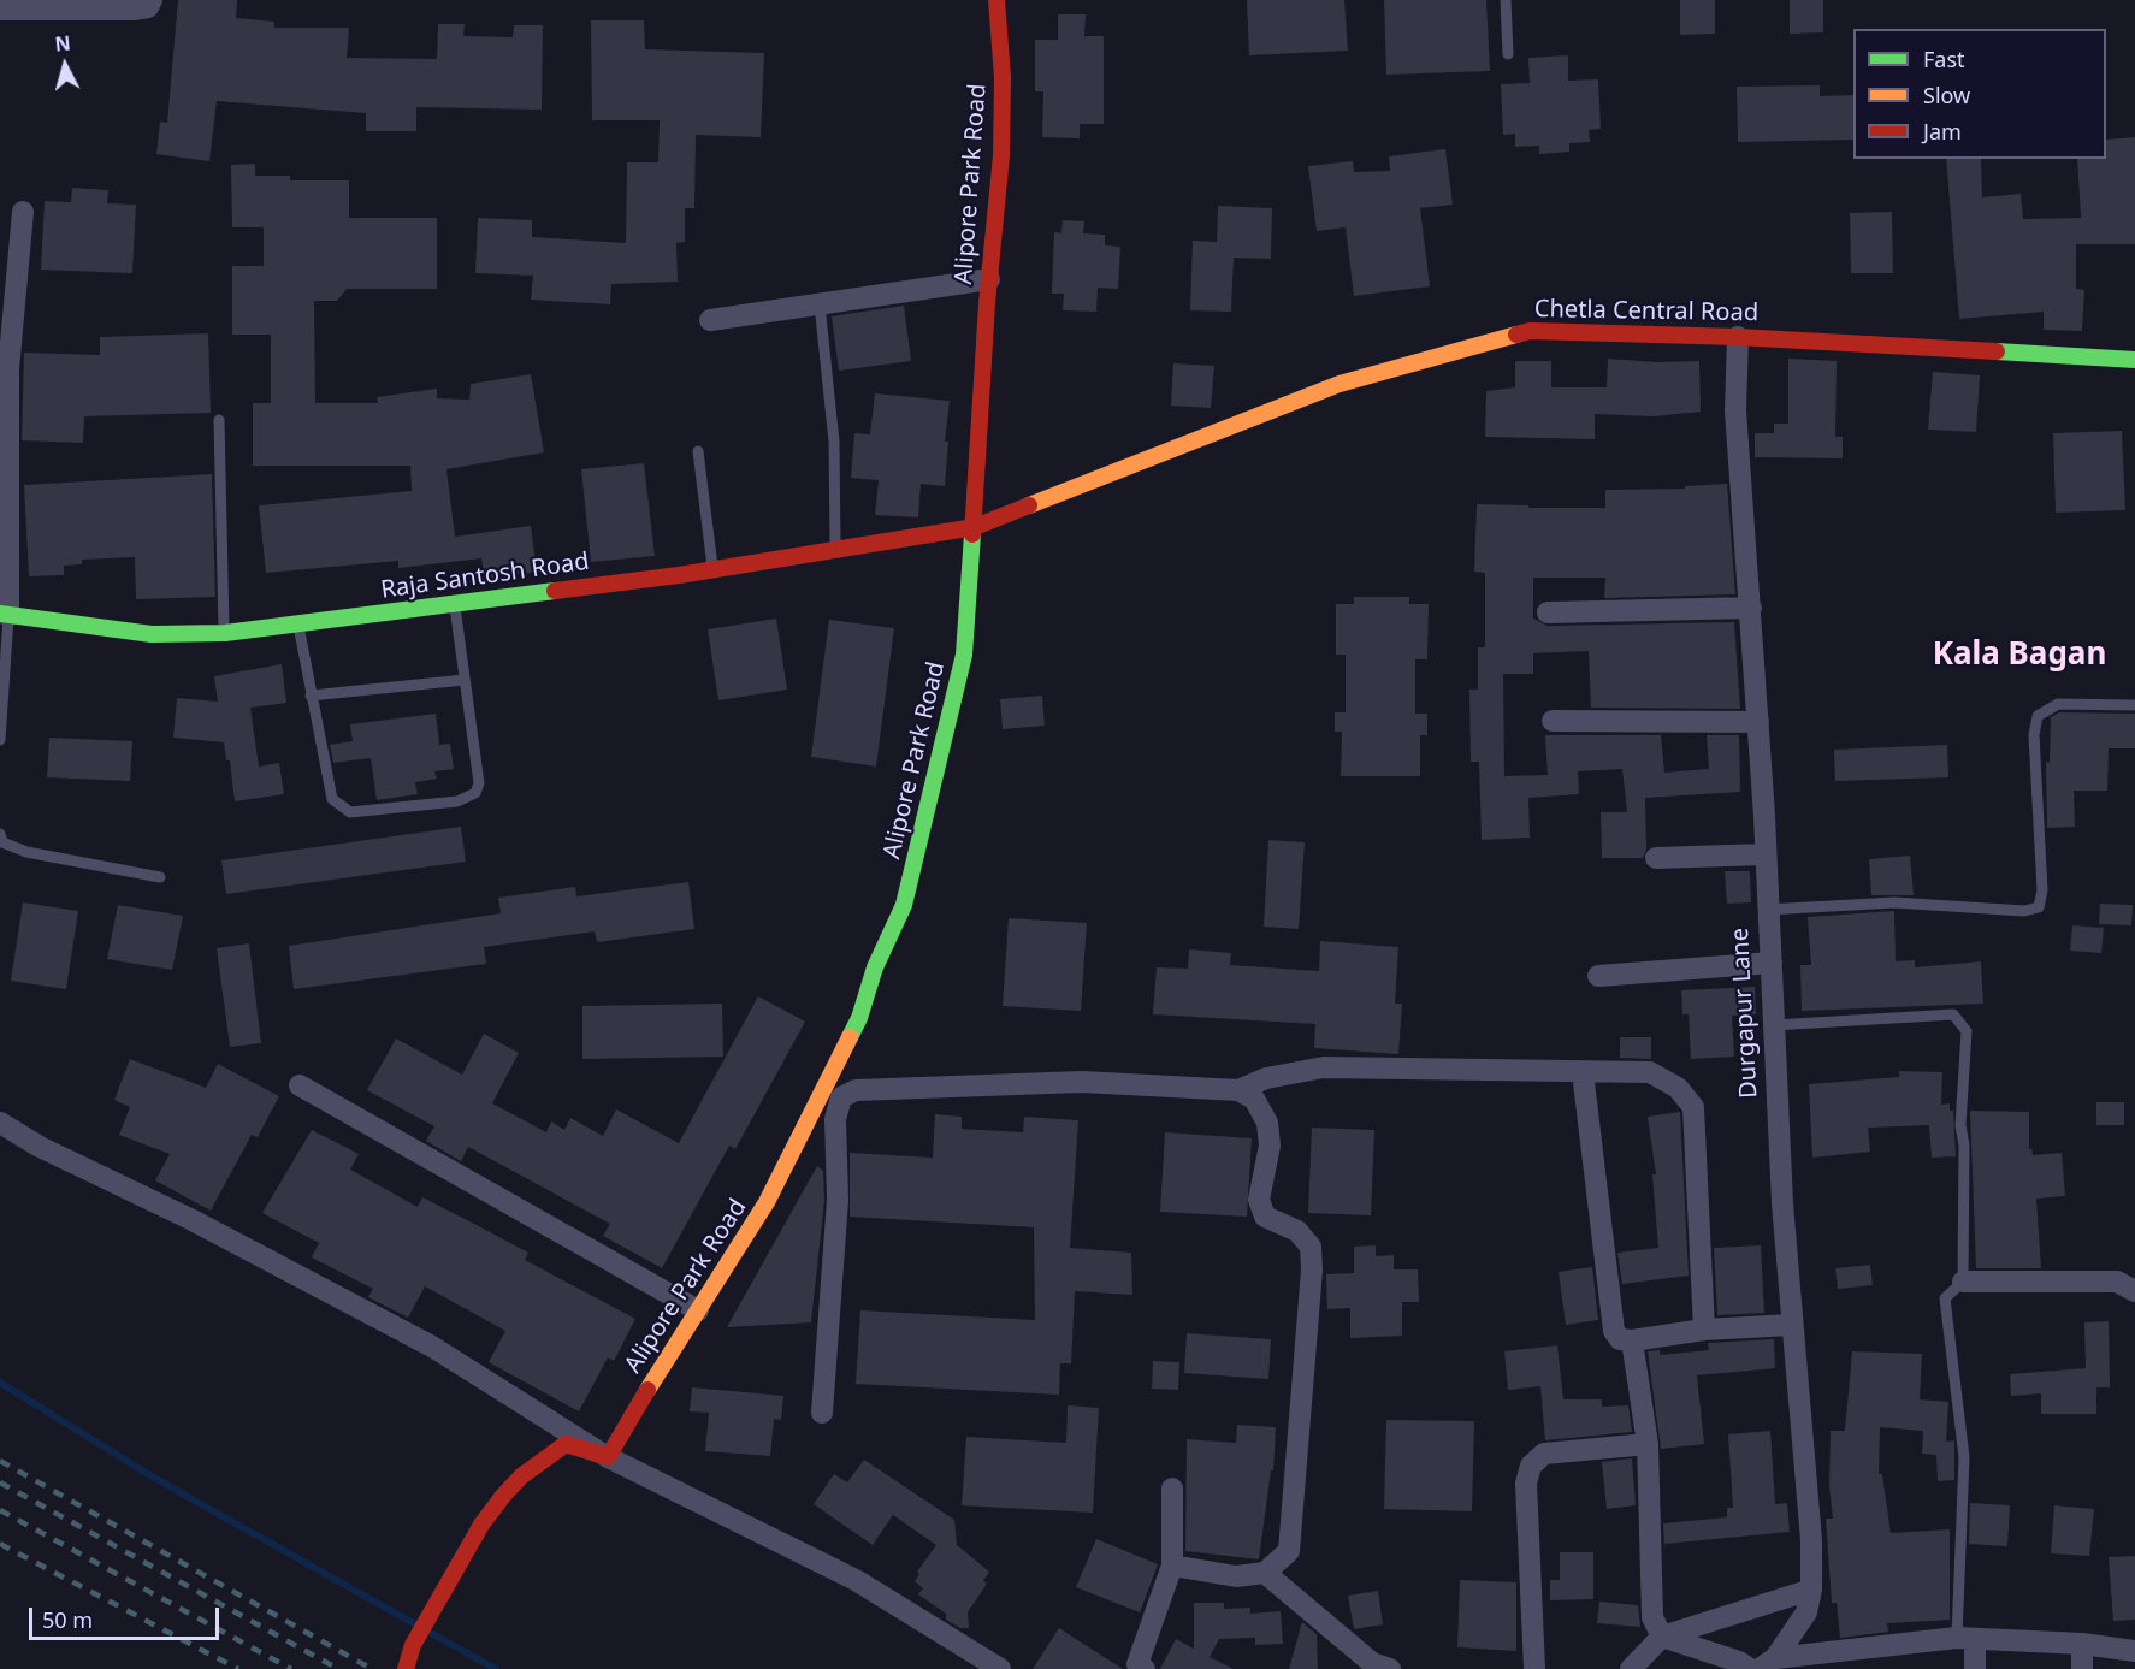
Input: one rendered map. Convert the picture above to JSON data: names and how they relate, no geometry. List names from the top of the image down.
{
  "streets": {
    "main road": ["Alipore Park Road", "Chetla Central Road", "Raja Santosh Road"],
    "street": ["Durgapur Lane"]
  },
  "crossings": [
    ["Alipore Park Road", "Chetla Central Road"],
    ["Alipore Park Road", "Raja Santosh Road"],
    ["Chetla Central Road", "Raja Santosh Road"],
    ["Chetla Central Road", "Durgapur Lane"]
  ],
  "districts": ["Kala Bagan"],
  "legend": ["Fast", "Slow", "Jam"],
  "scale_bar": "50 m",
  "north": "top"
}
